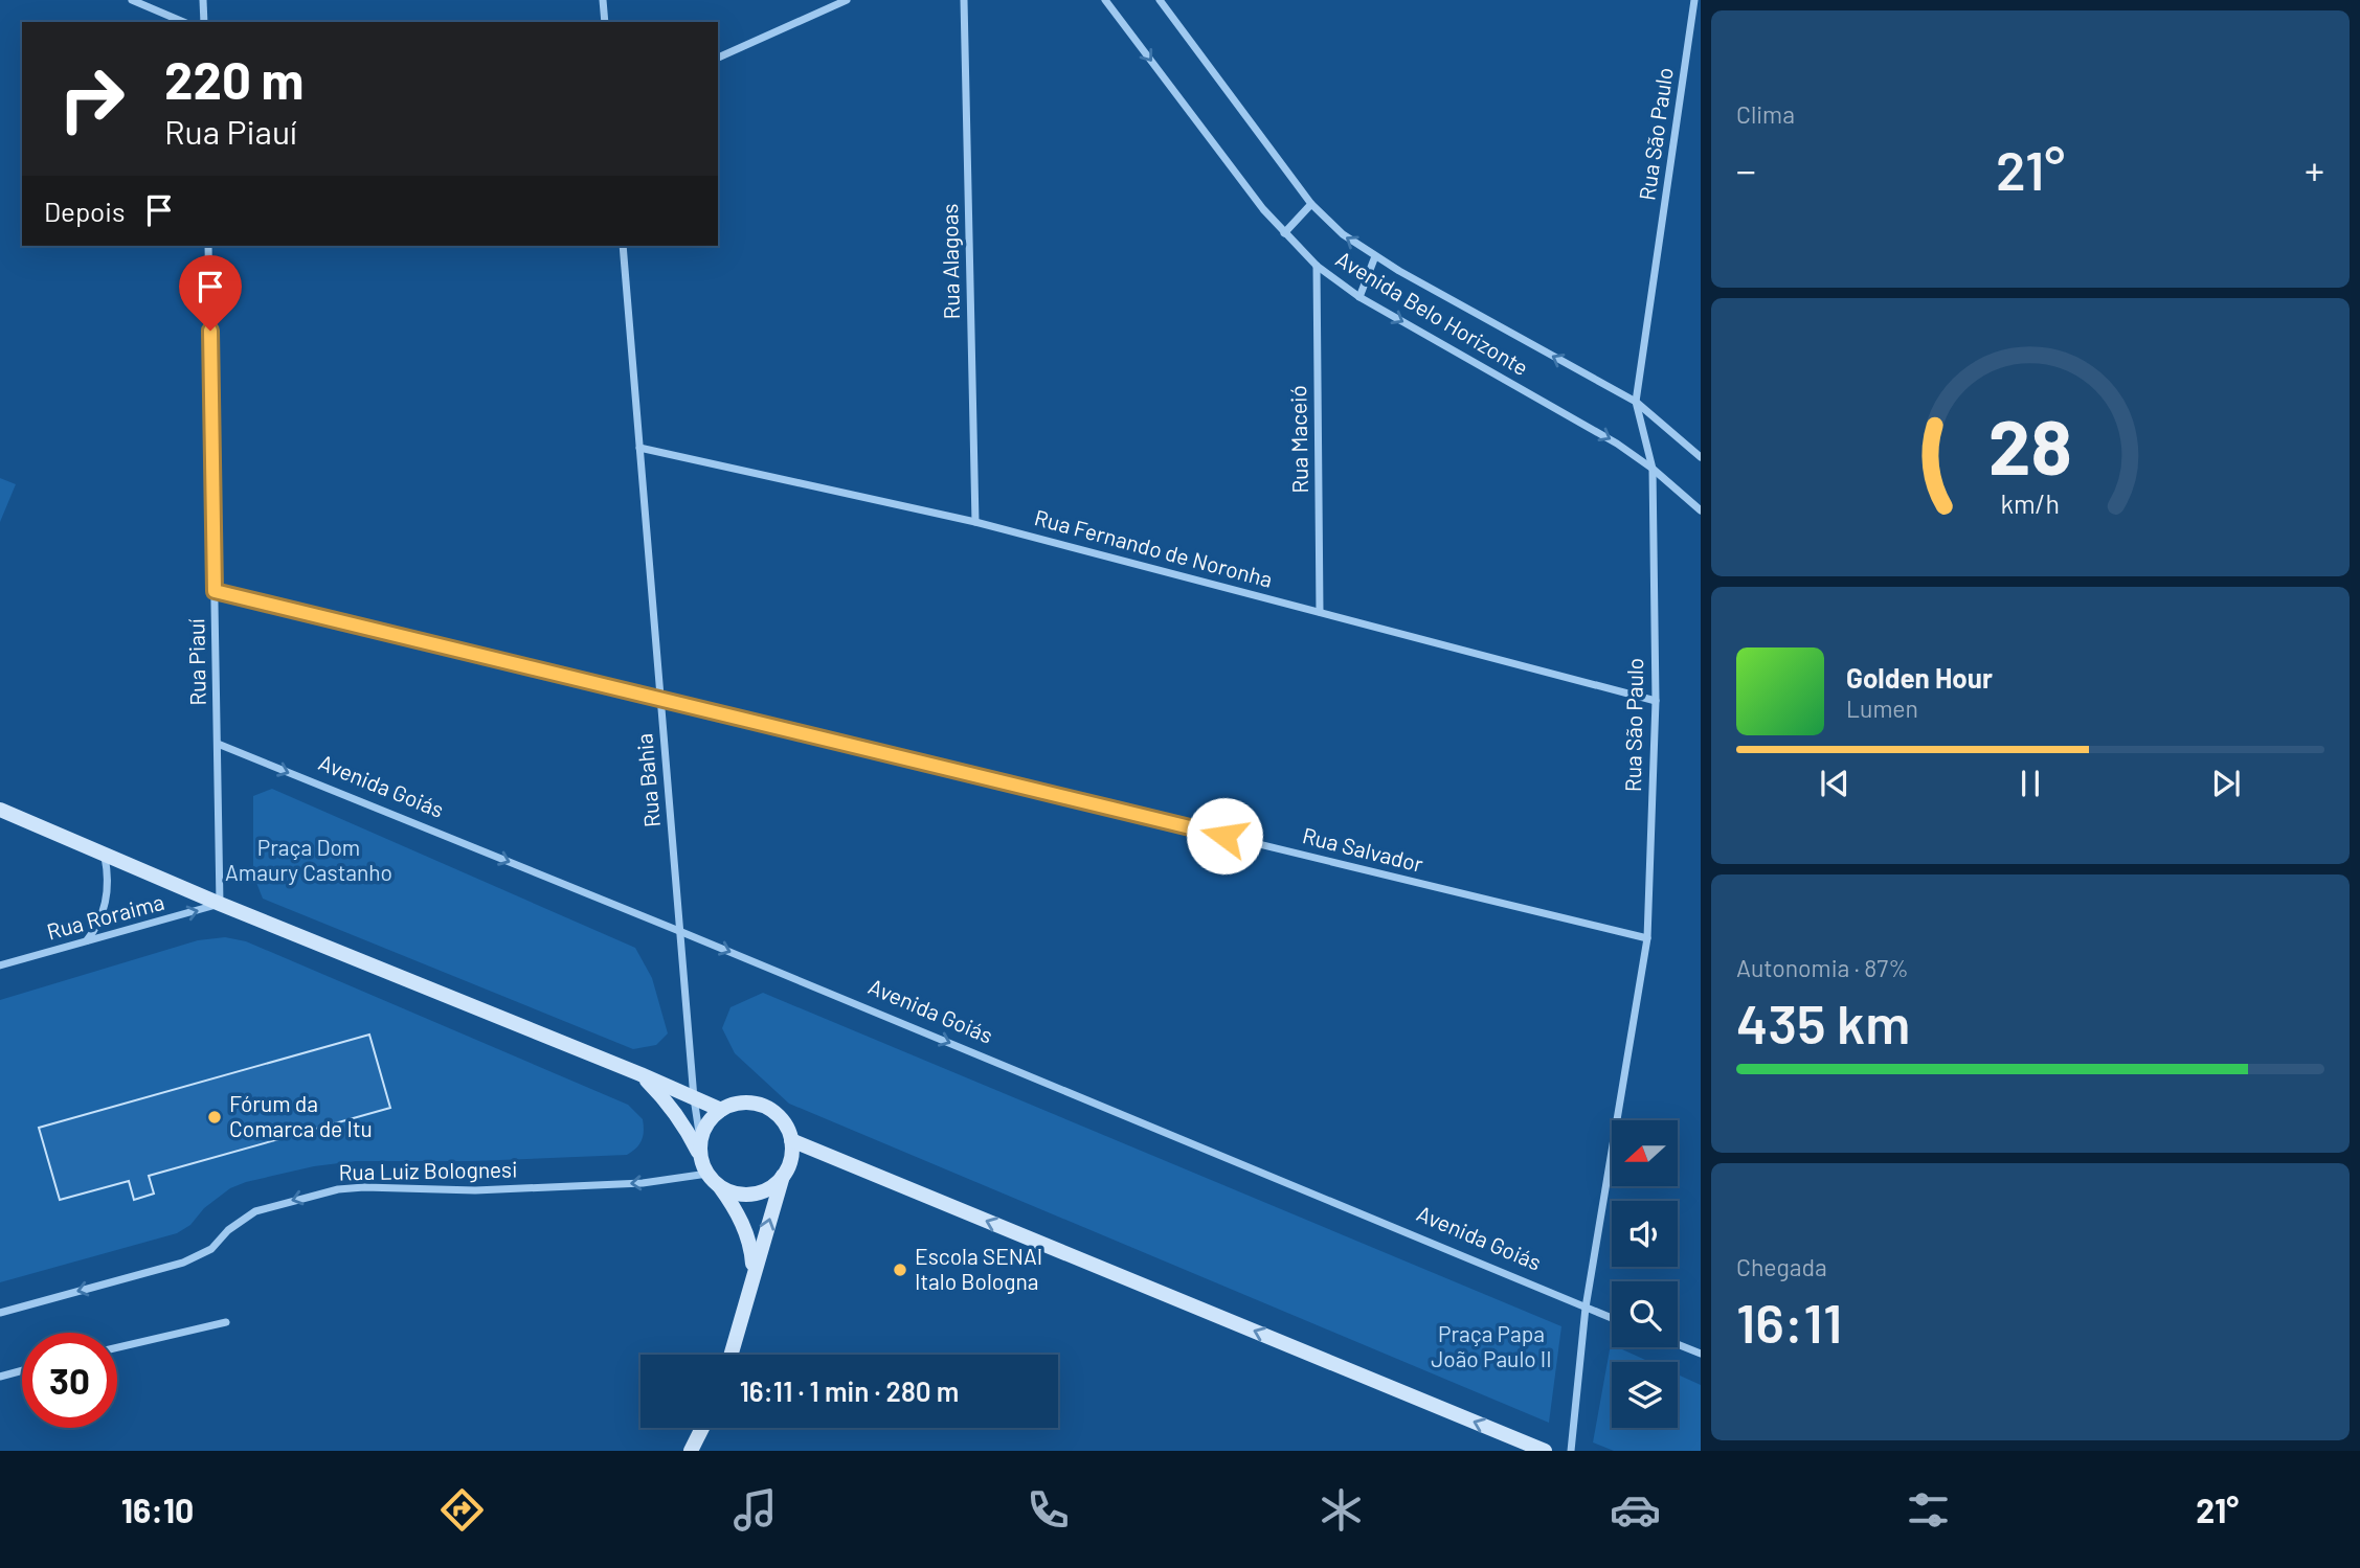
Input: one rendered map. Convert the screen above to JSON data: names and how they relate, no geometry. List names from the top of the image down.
{
  "streets": {
    "street": [
      "Rua São Paulo",
      "Rua Alagoas",
      "Avenida Belo Horizonte",
      "Rua Maceió",
      "Rua Fernando de Noronha",
      "Rua Piauí",
      "Rua Bahia",
      "Avenida Goiás",
      "Rua Salvador",
      "Rua Roraima",
      "Rua Luiz Bolognesi"
    ]
  },
  "crossings": [
    ["Rua São Paulo", "Avenida Belo Horizonte"],
    ["Rua São Paulo", "Rua Fernando de Noronha"],
    ["Rua São Paulo", "Avenida Goiás"],
    ["Rua São Paulo", "Rua Salvador"],
    ["Rua Alagoas", "Rua Fernando de Noronha"],
    ["Avenida Belo Horizonte", "Rua Maceió"],
    ["Rua Maceió", "Rua Fernando de Noronha"],
    ["Rua Fernando de Noronha", "Rua Bahia"],
    ["Rua Piauí", "Avenida Goiás"],
    ["Rua Piauí", "Rua Salvador"],
    ["Rua Piauí", "Rua Roraima"],
    ["Rua Bahia", "Avenida Goiás"],
    ["Rua Bahia", "Rua Salvador"],
    ["Rua Bahia", "Rua Luiz Bolognesi"]
  ],
  "one_way": ["Avenida Goiás", "Rua Roraima", "Rua Luiz Bolognesi"],
  "parks": ["Praça Dom Amaury Castanho", "Praça Papa João Paulo II"],
  "places": ["Fórum da Comarca de Itu", "Escola SENAI Italo Bologna"],
  "north": "left",
  "page": {
    "tile": [
      "Clima",
      ["Autonomia · 87%", "435 km"],
      ["Chegada", "16:11"]
    ],
    "turn": ["220 m", "Rua Piauí"],
    "heat": ["−", "21°", "+"],
    "then": "Depois",
    "song": ["Golden Hour", "Lumen"],
    "limit": "30",
    "trip": "16:11 · 1 min · 280 m",
    "tabs": ["16:10", "21°"],
    "gauge": ["28", "km/h"]
  }
}
